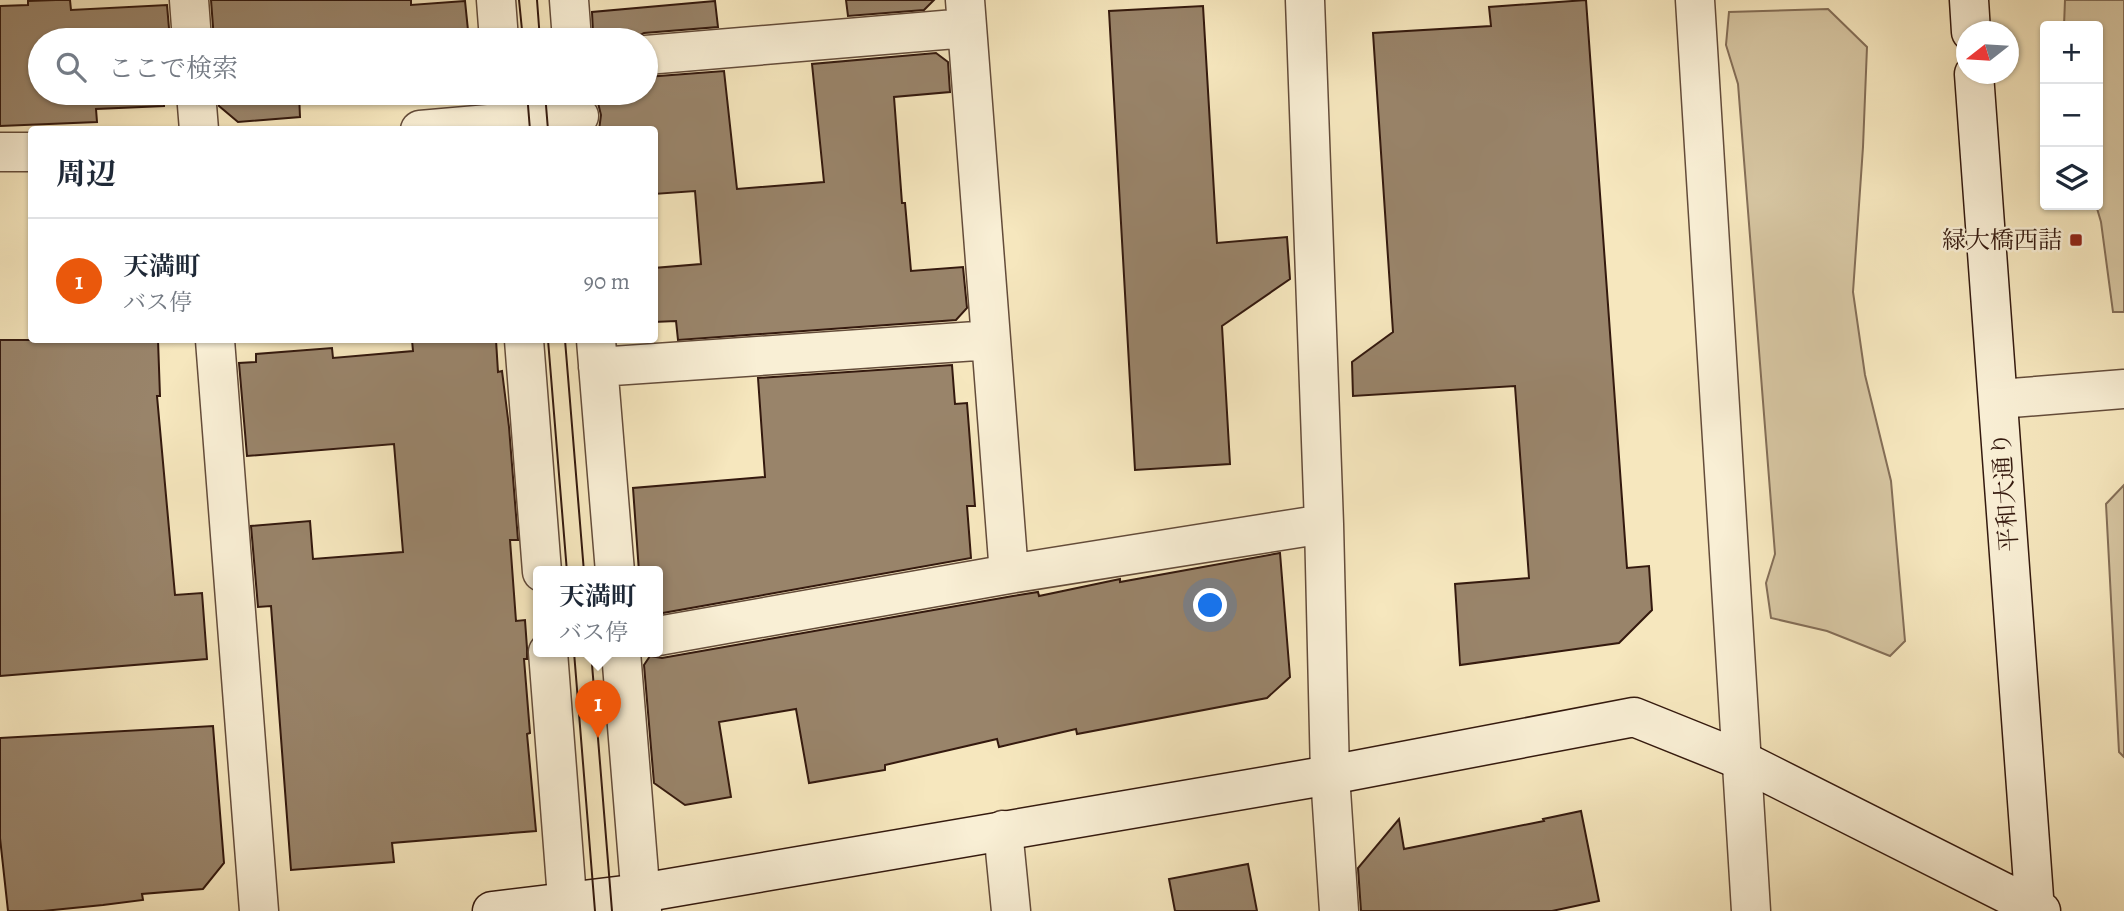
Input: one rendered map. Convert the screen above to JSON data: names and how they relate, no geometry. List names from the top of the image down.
{
  "streets": {
    "street": ["平和大通り"]
  },
  "places": {
    "transit": ["緑大橋西詰"]
  },
  "north": "left",
  "page": {
    "map_buttons": ["+", "−"],
    "search": "ここで検索",
    "heading": "周辺",
    "list": [
      {
        "mark": "1",
        "name": "天満町",
        "note": "バス停",
        "value": "90 m"
      }
    ],
    "popup": ["天満町", "バス停"],
    "pins": "1"
  }
}
